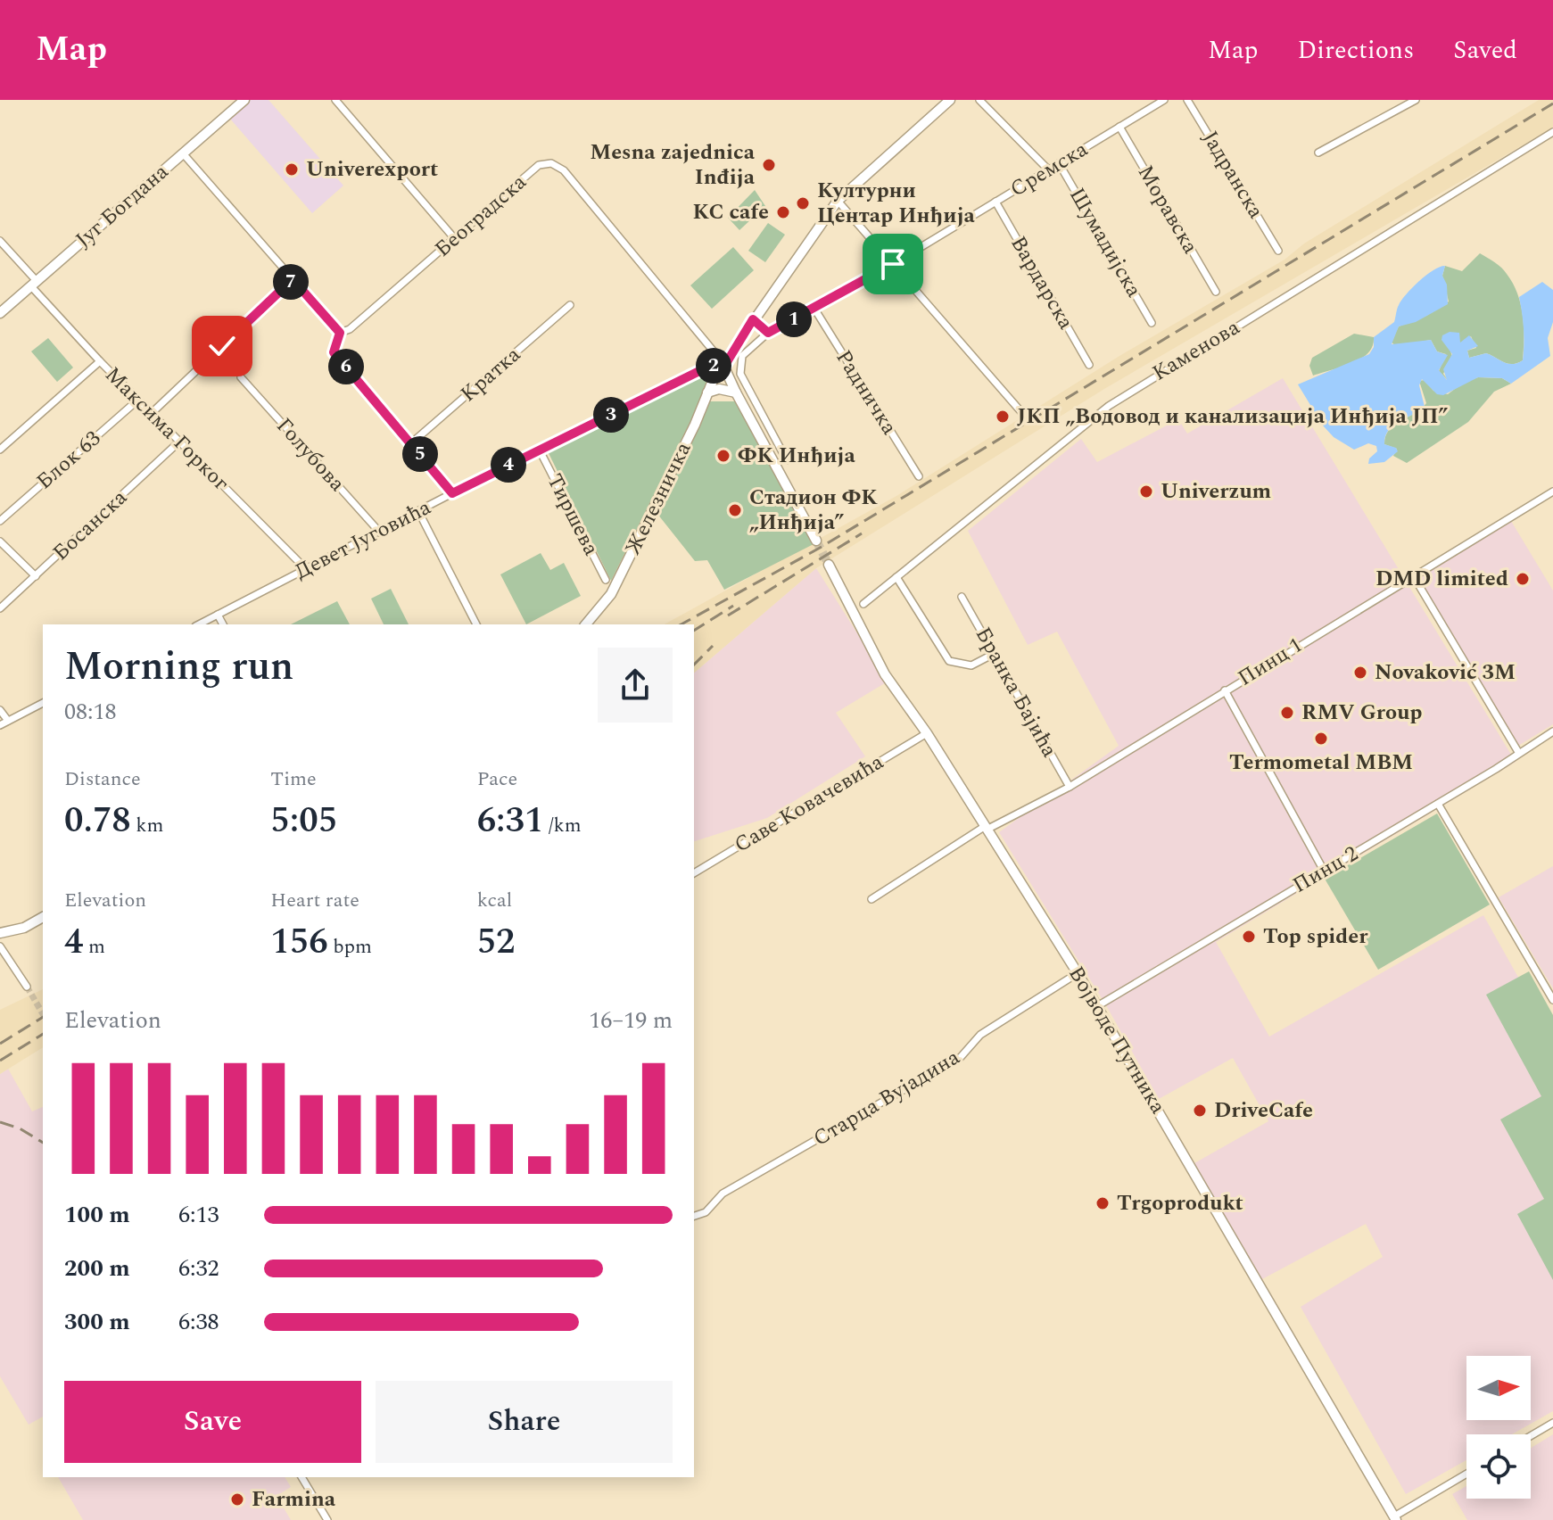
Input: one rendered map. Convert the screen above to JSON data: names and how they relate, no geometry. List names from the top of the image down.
{
  "streets": {
    "main road": ["Југ Богдана", "Железничка", "Војводе Путника"],
    "street": [
      "Сремска",
      "Јадранска",
      "Моравска",
      "Београдска",
      "Шумадијска",
      "Вардарска",
      "Каменова",
      "Кратка",
      "Радничка",
      "Максима Горког",
      "Голубова",
      "Блок 63",
      "Тиршева",
      "Босанска",
      "Девет Југовића",
      "Пинц 1",
      "Бранка Бајића",
      "Саве Ковачевића",
      "Пинц 2",
      "Старца Вујадина"
    ]
  },
  "crossings": [
    ["Сремска", "Моравска"],
    ["Сремска", "Шумадијска"],
    ["Сремска", "Вардарска"],
    ["Сремска", "Радничка"],
    ["Југ Богдана", "Максима Горког"],
    ["Београдска", "Железничка"],
    ["Београдска", "Девет Југовића"],
    ["Максима Горког", "Блок 63"],
    ["Максима Горког", "Босанска"],
    ["Максима Горког", "Девет Југовића"],
    ["Голубова", "Девет Југовића"],
    ["Железничка", "Девет Југовића"],
    ["Тиршева", "Девет Југовића"],
    ["Пинц 1", "Бранка Бајића"],
    ["Пинц 1", "Војводе Путника"],
    ["Саве Ковачевића", "Војводе Путника"],
    ["Пинц 2", "Војводе Путника"],
    ["Војводе Путника", "Старца Вујадина"]
  ],
  "places": [
    "Mesna zajednica Inđija",
    "Univerexport",
    "Културни Центар Инђија",
    "KC cafe",
    "ЈКП „Водовод и канализација Инђија ЈП”",
    "ФК Инђија",
    "Univerzum",
    "Стадион ФК „Инђија”",
    "DMD limited",
    "Novaković 3M",
    "RMV Group",
    "Termometal MBM",
    "Top spider",
    "DriveCafe",
    "Trgoprodukt",
    "Farmina"
  ],
  "north": "right",
  "page": {
    "header": "Map",
    "nav": ["Map", "Directions", "Saved"],
    "pins": [
      "7",
      "1",
      "2",
      "6",
      "3",
      "5",
      "4"
    ],
    "heading": ["Morning run", "08:18"],
    "stats": [
      ["Distance", "0.78 km"],
      ["Time", "5:05"],
      ["Pace", "6:31 /km"],
      ["Elevation", "4 m"],
      ["Heart rate", "156 bpm"],
      ["kcal", "52"]
    ],
    "chart": ["Elevation", "16–19 m"],
    "list": [
      {
        "name": "100 m",
        "note": "6:13"
      },
      {
        "name": "200 m",
        "note": "6:32"
      },
      {
        "name": "300 m",
        "note": "6:38"
      }
    ],
    "buttons": ["Save", "Share"]
  }
}
